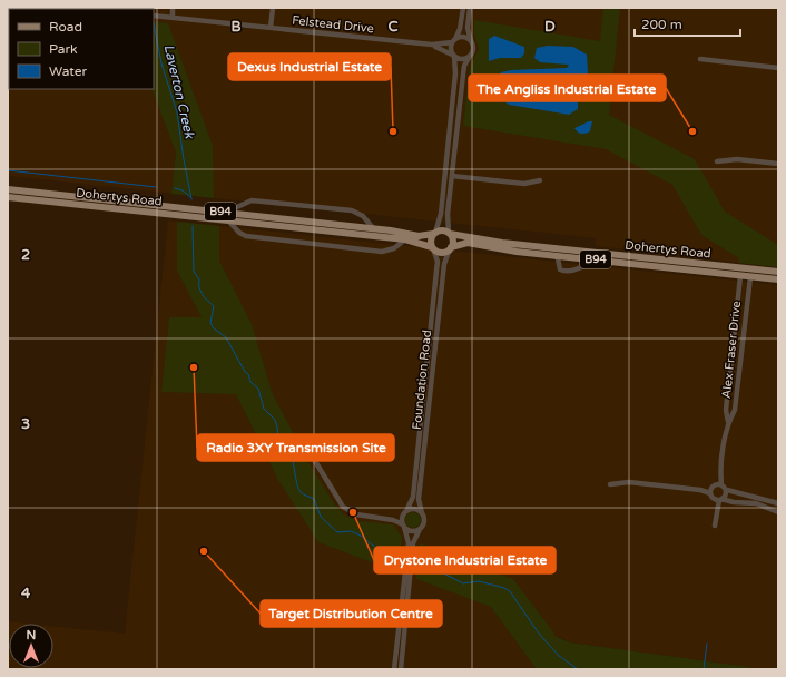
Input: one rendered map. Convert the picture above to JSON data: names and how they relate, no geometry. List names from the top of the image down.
{
  "streets": {
    "main road": ["Dohertys Road", "B94"],
    "street": ["Felstead Drive", "Alex Fraser Drive", "Foundation Road"]
  },
  "crossings": [
    ["Dohertys Road", "B94"],
    ["Dohertys Road", "Alex Fraser Drive"],
    ["Dohertys Road", "Foundation Road"],
    ["B94", "Foundation Road"]
  ],
  "water": ["Laverton Creek"],
  "places": [
    "Dexus Industrial Estate",
    "The Angliss Industrial Estate",
    "Radio 3XY Transmission Site",
    "Drystone Industrial Estate",
    "Target Distribution Centre"
  ],
  "legend": ["Road", "Park", "Water"],
  "scale_bar": "200 m",
  "north": "top",
  "grid": {
    "columns": ["B", "C", "D"],
    "rows": ["2", "3", "4"]
  }
}
